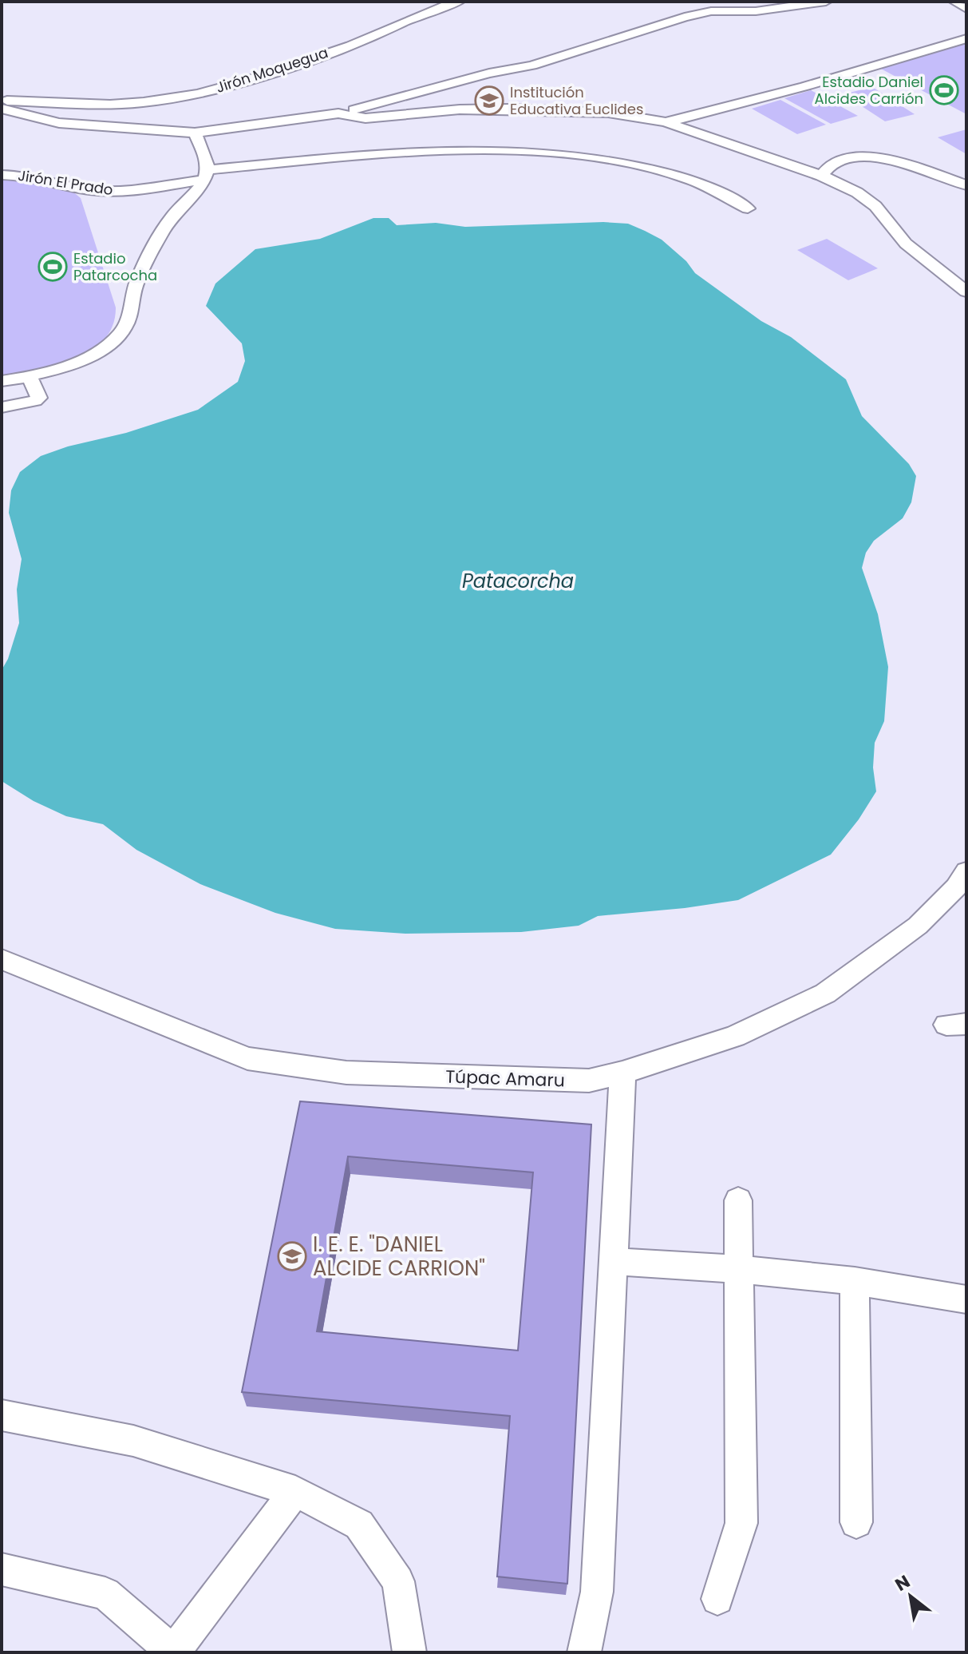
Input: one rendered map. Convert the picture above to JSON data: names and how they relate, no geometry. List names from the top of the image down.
{
  "streets": {
    "street": ["Jirón Moquegua", "Jirón El Prado", "Túpac Amaru"]
  },
  "water": ["Patacorcha"],
  "places": {
    "sports": ["Estadio Daniel Alcides Carrión", "Estadio Patarcocha"],
    "school or university": ["Institución Educativa Euclides", "I. E. E. \"DANIEL ALCIDE CARRION\""]
  },
  "north": "top left"
}
